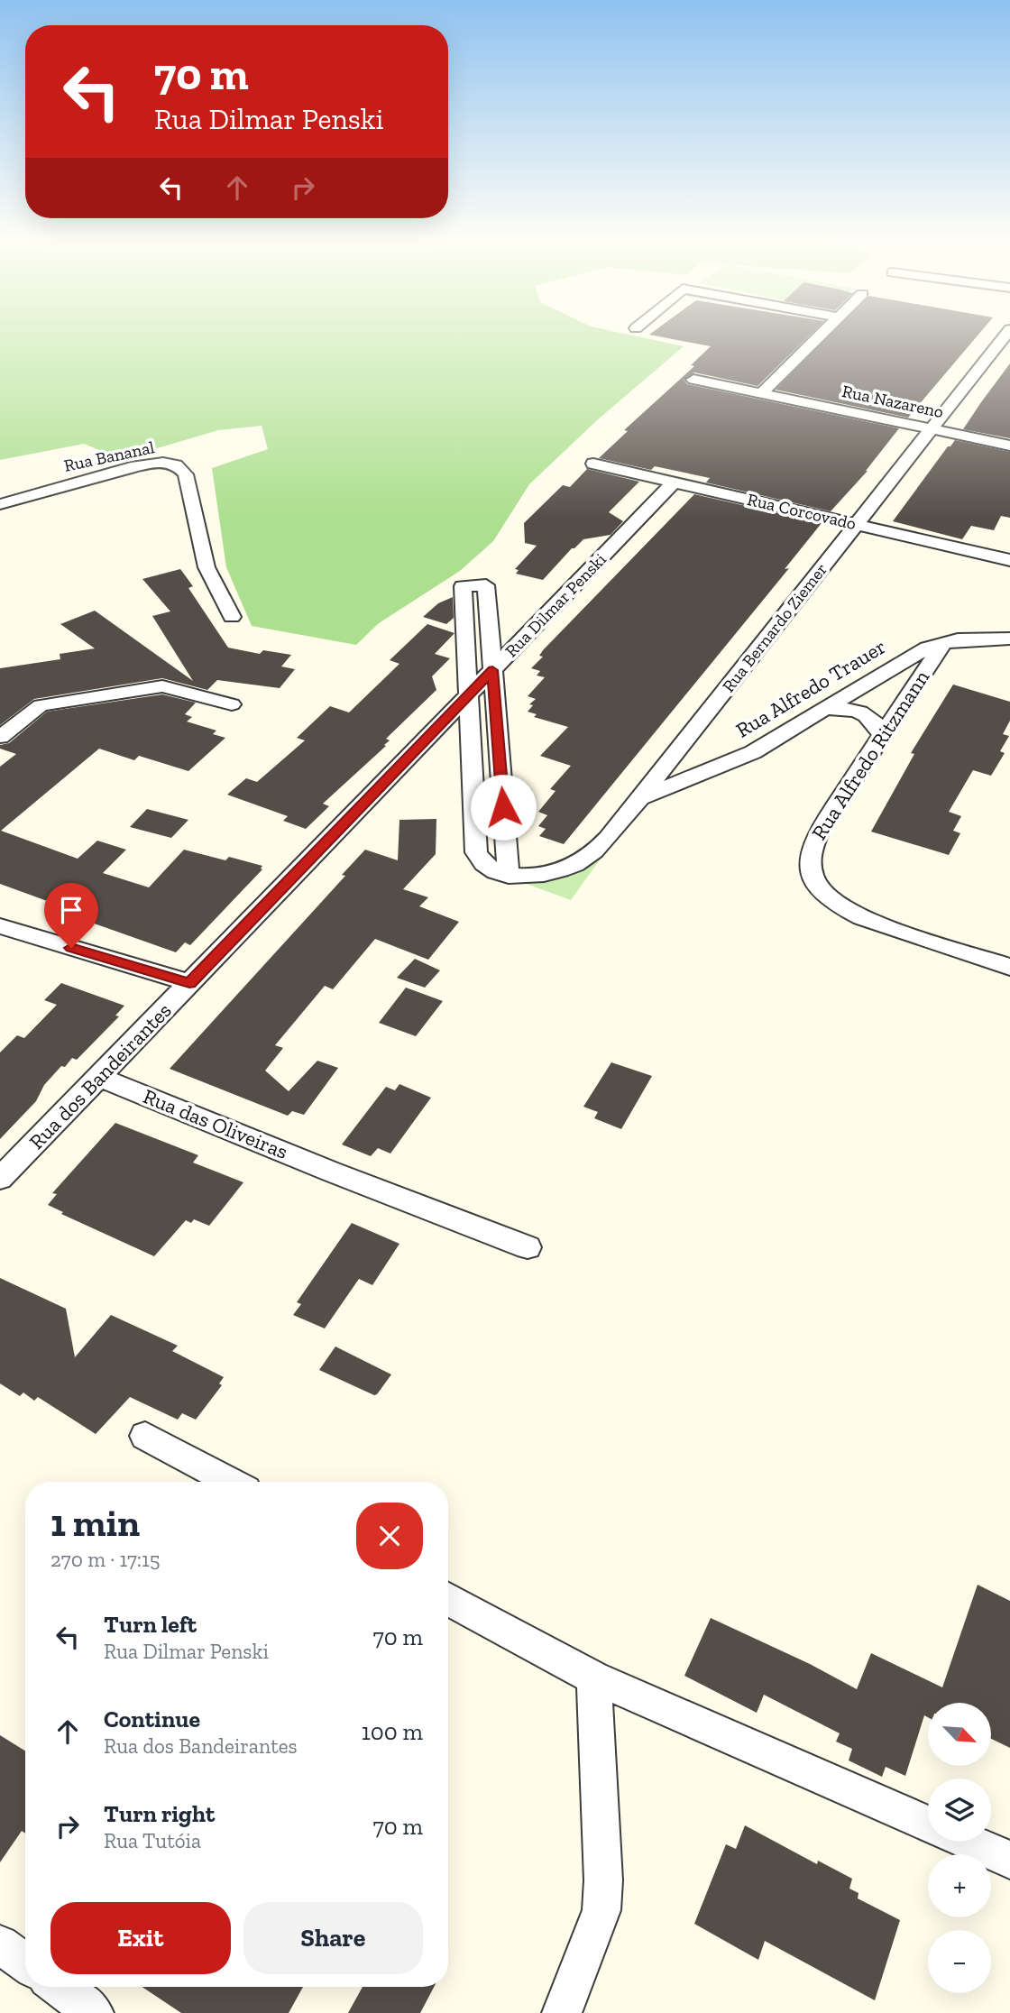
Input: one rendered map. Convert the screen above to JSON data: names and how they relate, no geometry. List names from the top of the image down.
{
  "streets": {
    "street": [
      "Rua Nazareno",
      "Rua Bananal",
      "Rua Corcovado",
      "Rua Dilmar Penski",
      "Rua Bernardo Ziemer",
      "Rua Alfredo Trauer",
      "Rua Alfredo Ritzmann",
      "Rua dos Bandeirantes",
      "Rua das Oliveiras"
    ]
  },
  "crossings": [
    ["Rua Nazareno", "Rua Bernardo Ziemer"],
    ["Rua Corcovado", "Rua Dilmar Penski"],
    ["Rua Corcovado", "Rua Bernardo Ziemer"],
    ["Rua Dilmar Penski", "Rua dos Bandeirantes"],
    ["Rua Bernardo Ziemer", "Rua Alfredo Trauer"],
    ["Rua Alfredo Trauer", "Rua Alfredo Ritzmann"],
    ["Rua dos Bandeirantes", "Rua das Oliveiras"]
  ],
  "north": "bottom right",
  "page": {
    "turn": ["70 m", "Rua Dilmar Penski"],
    "heading": ["1 min", "270 m · 17:15"],
    "list": [
      {
        "name": "Turn left",
        "note": "Rua Dilmar Penski",
        "value": "70 m"
      },
      {
        "name": "Continue",
        "note": "Rua dos Bandeirantes",
        "value": "100 m"
      },
      {
        "name": "Turn right",
        "note": "Rua Tutóia",
        "value": "70 m"
      }
    ],
    "map_buttons": ["+", "−"],
    "buttons": ["Exit", "Share"]
  }
}
